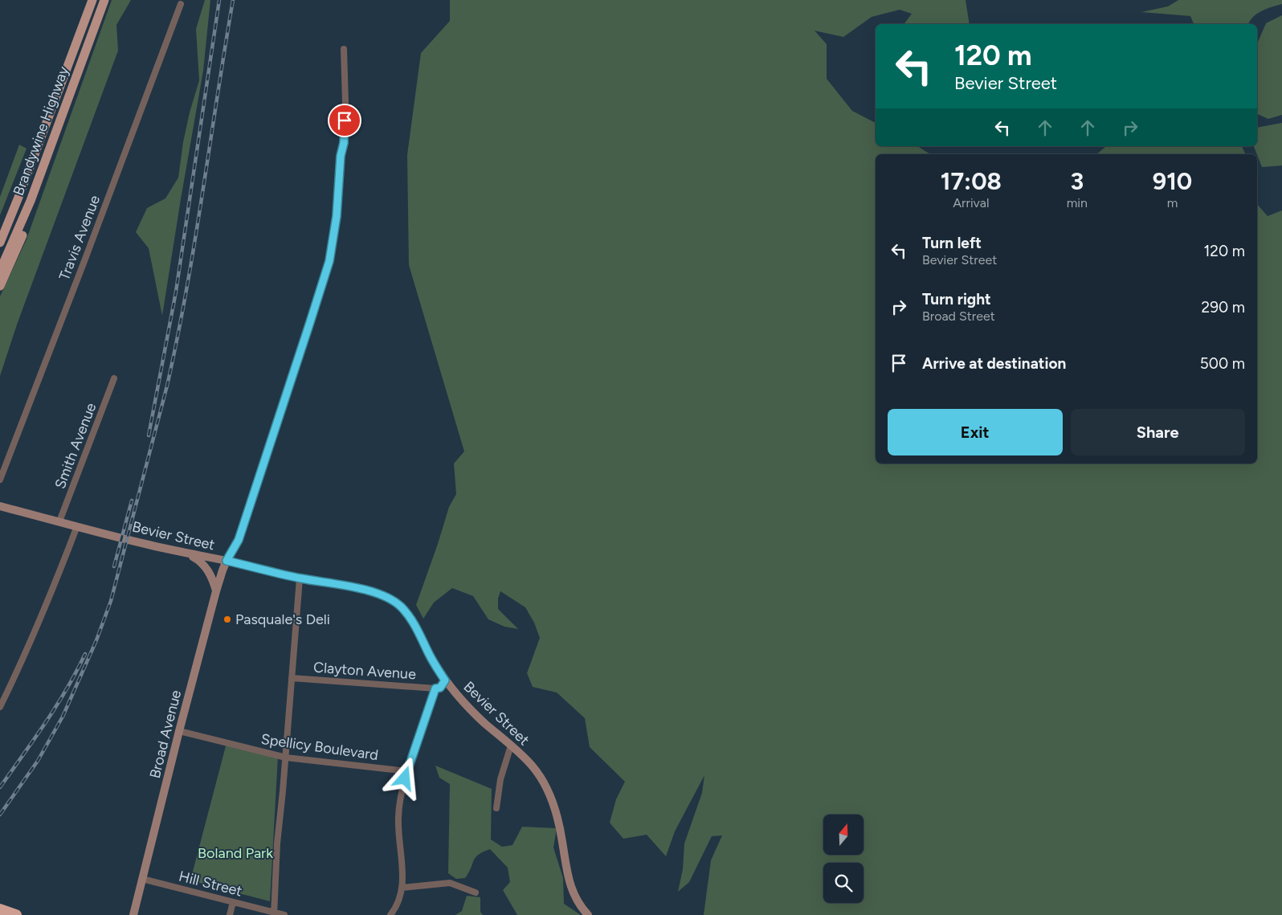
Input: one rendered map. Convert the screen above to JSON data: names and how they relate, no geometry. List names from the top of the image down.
{
  "streets": {
    "main road": ["Brandywine Highway", "Bevier Street", "Broad Avenue"],
    "street": [
      "Travis Avenue",
      "Smith Avenue",
      "Clayton Avenue",
      "Spellicy Boulevard",
      "Hill Street"
    ]
  },
  "crossings": [
    ["Smith Avenue", "Bevier Street"],
    ["Bevier Street", "Broad Avenue"],
    ["Broad Avenue", "Spellicy Boulevard"],
    ["Broad Avenue", "Hill Street"]
  ],
  "parks": ["Boland Park"],
  "places": ["Pasquale's Deli"],
  "north": "top",
  "page": {
    "turn": ["120 m", "Bevier Street"],
    "eta": [
      "17:08",
      "Arrival",
      "3",
      "min",
      "910",
      "m"
    ],
    "list": [
      {
        "name": "Turn left",
        "note": "Bevier Street",
        "value": "120 m"
      },
      {
        "name": "Turn right",
        "note": "Broad Street",
        "value": "290 m"
      },
      {
        "name": "Arrive at destination",
        "value": "500 m"
      }
    ],
    "buttons": ["Exit", "Share"]
  }
}
